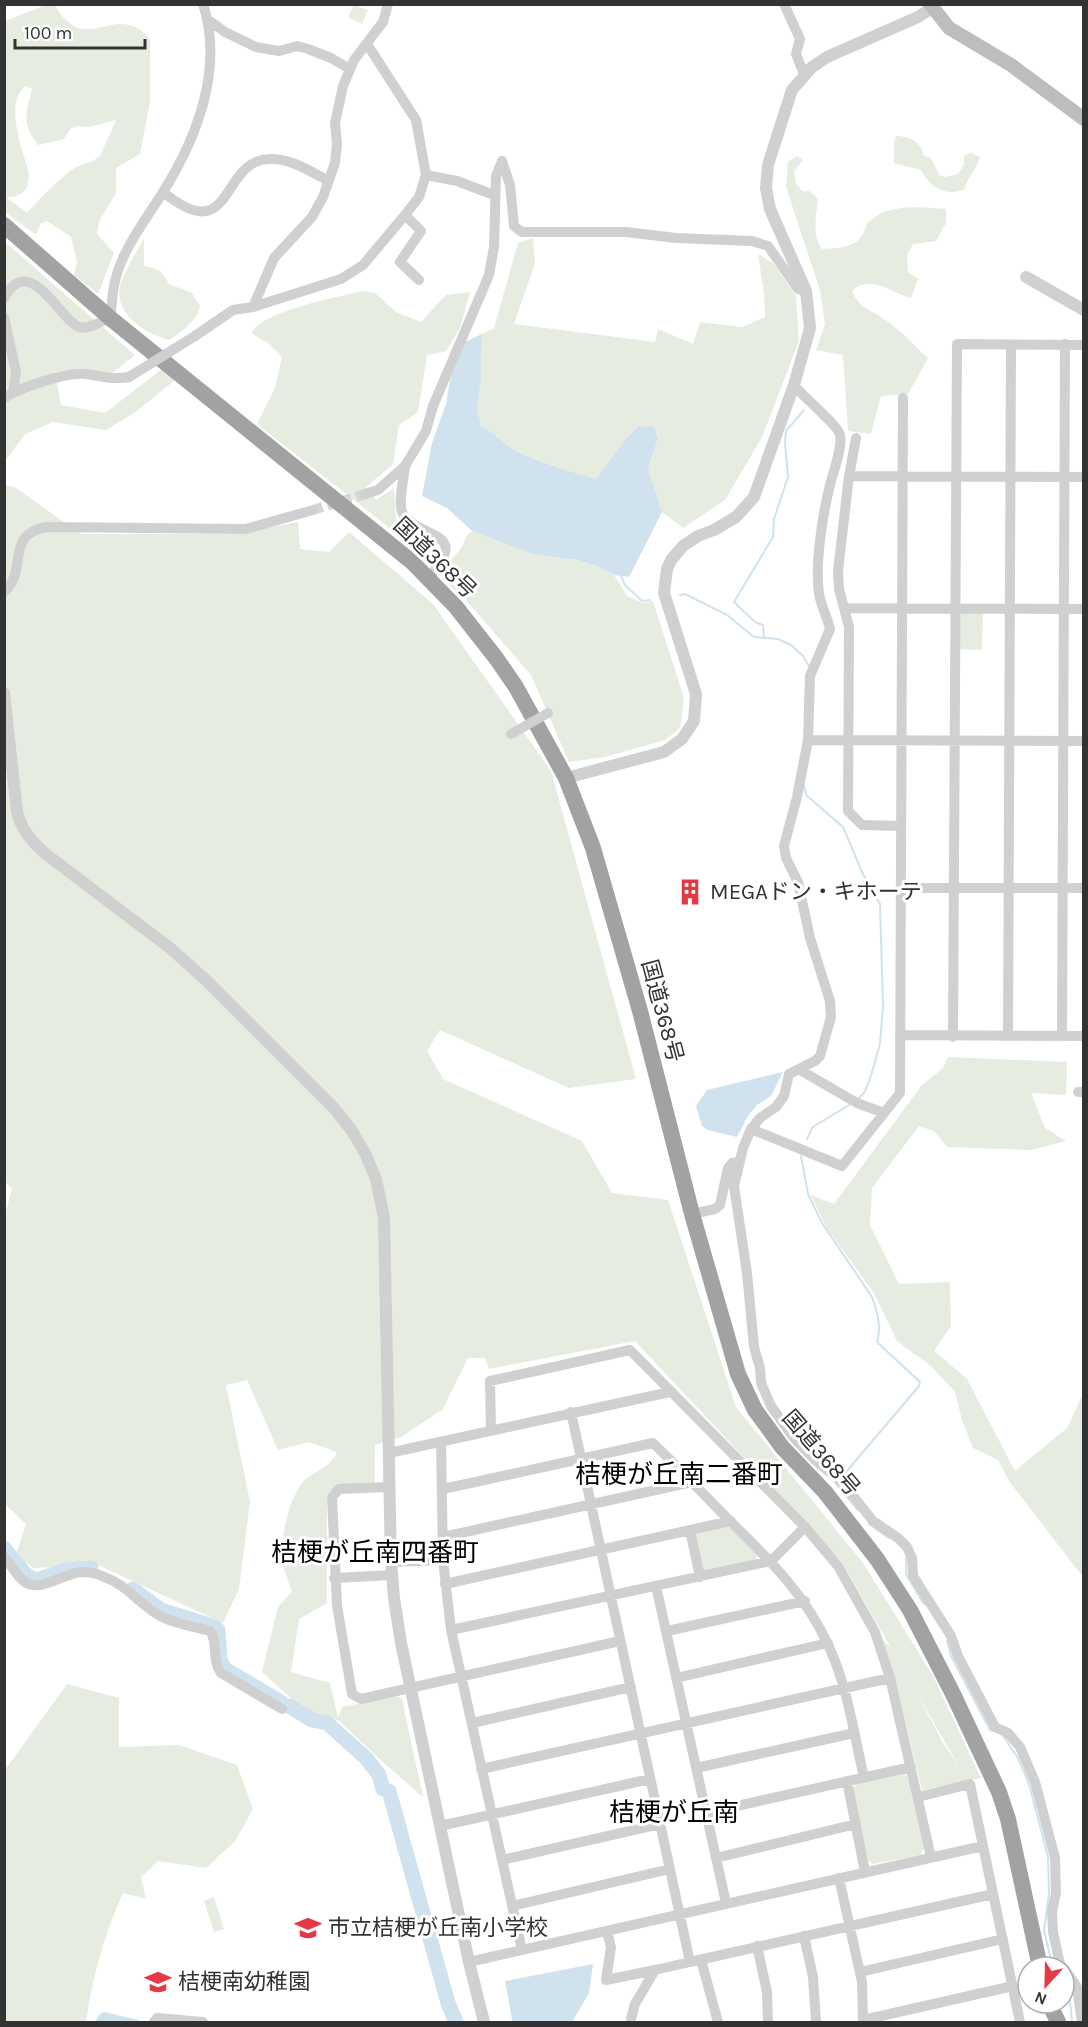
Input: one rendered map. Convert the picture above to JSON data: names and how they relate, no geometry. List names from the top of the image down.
{
  "streets": {
    "highway": ["国道368号"]
  },
  "districts": ["桔梗が丘南二番町", "桔梗が丘南四番町", "桔梗が丘南"],
  "places": {
    "building": ["MEGAドン・キホーテ"],
    "school or university": ["市立桔梗が丘南小学校", "桔梗南幼稚園"]
  },
  "scale_bar": "100 m",
  "north": "bottom"
}
